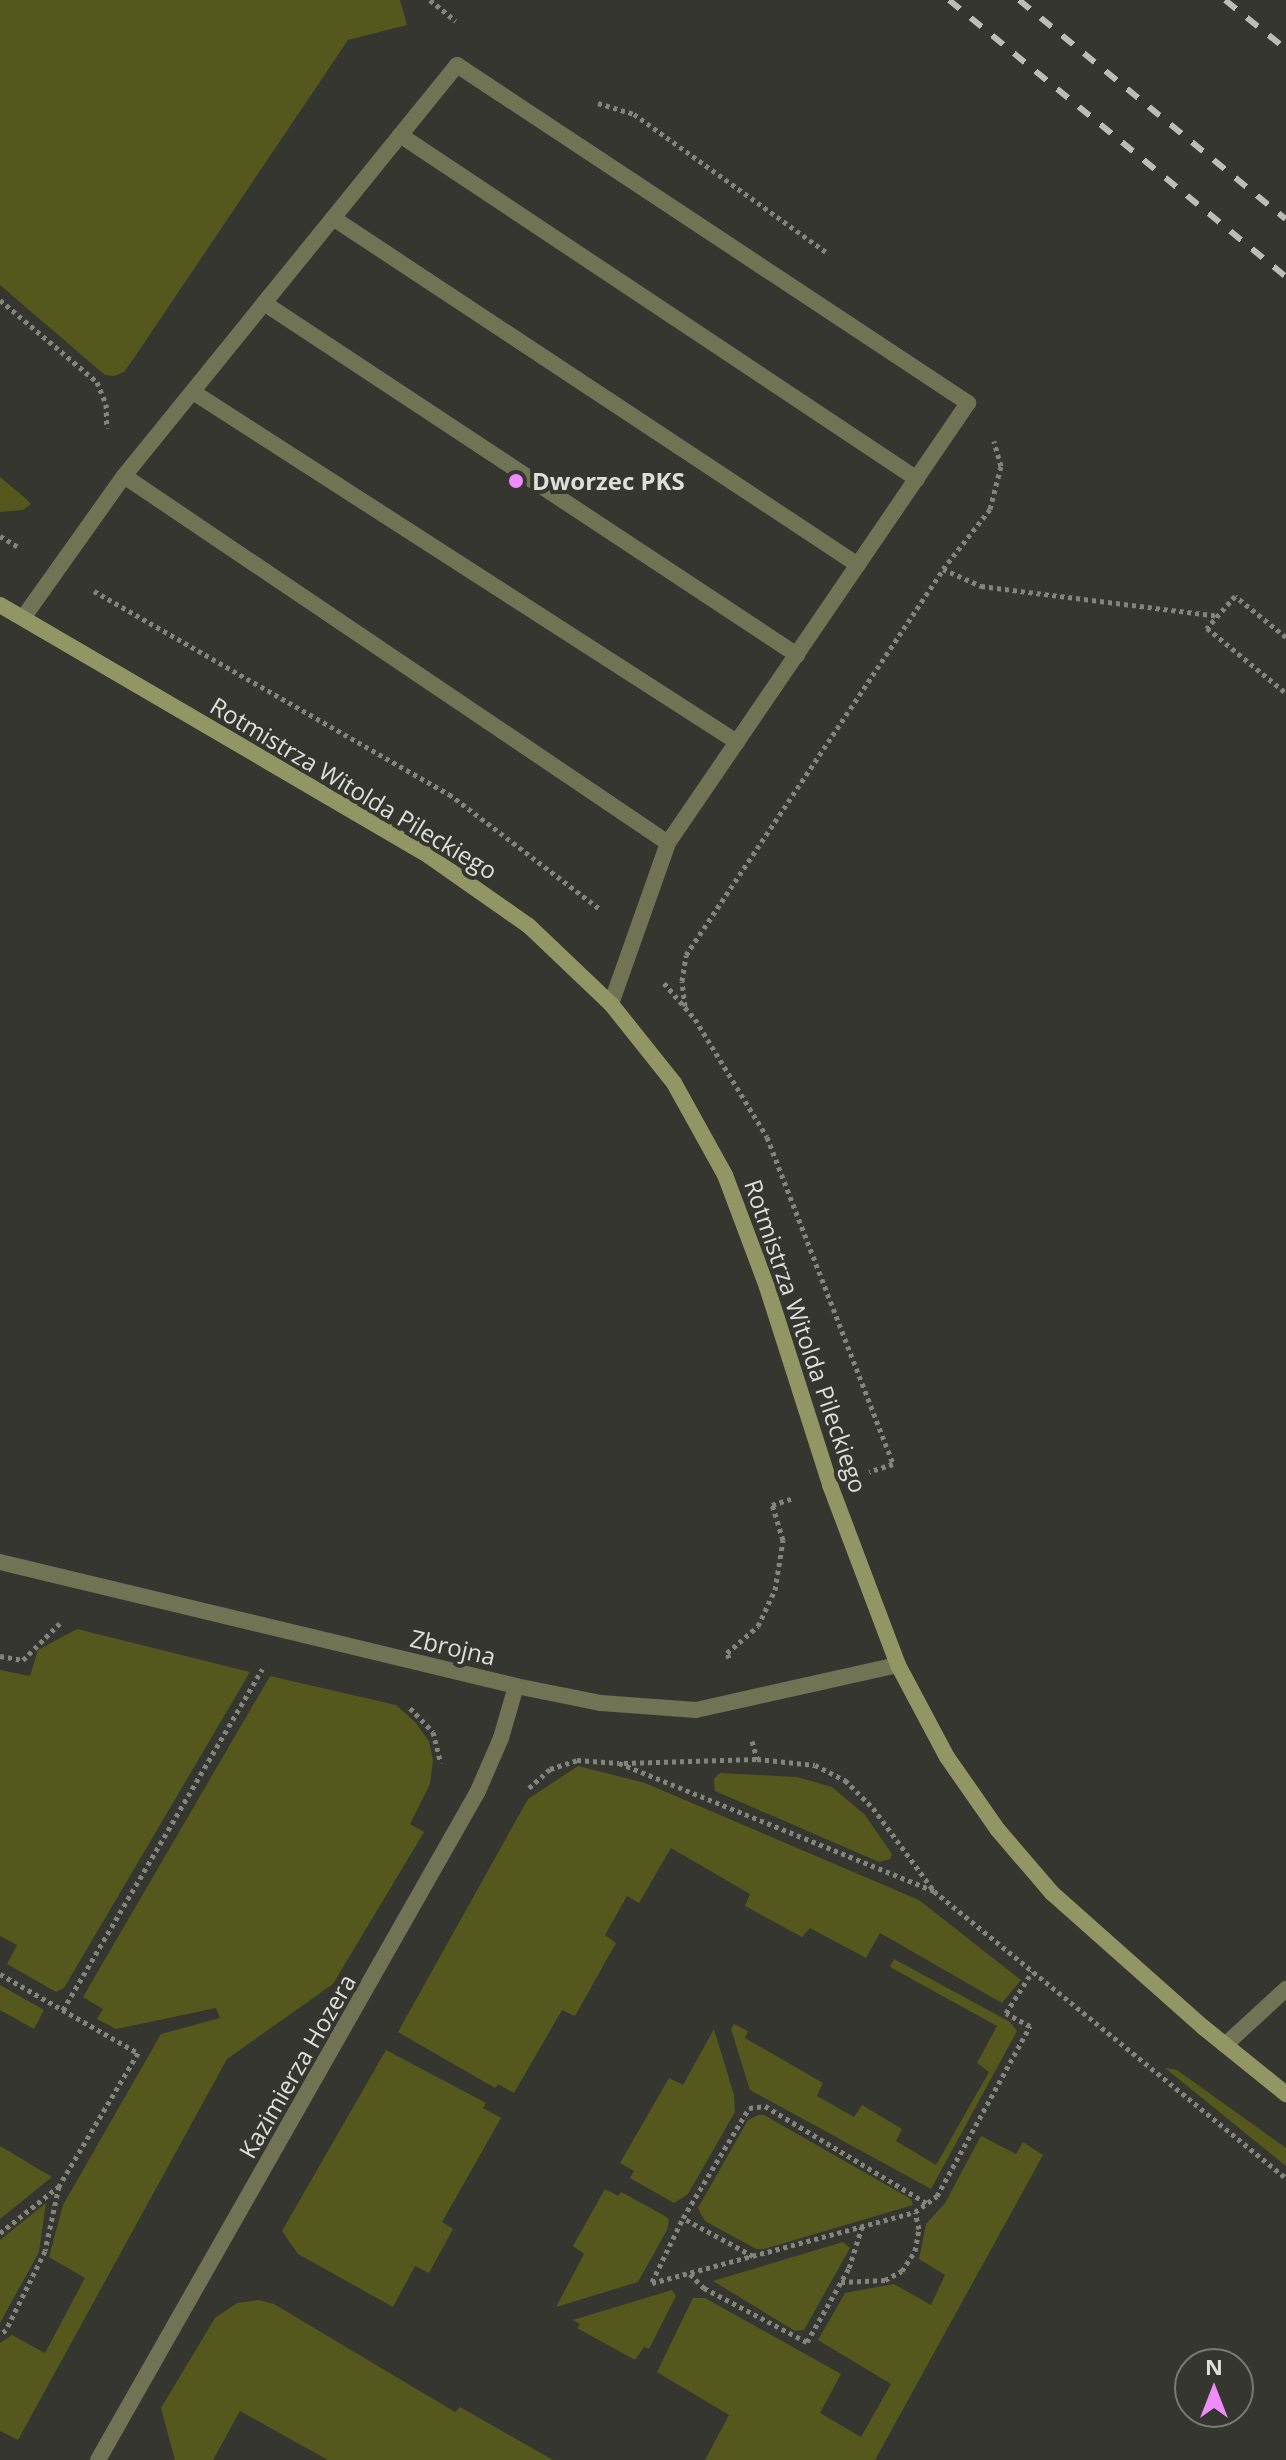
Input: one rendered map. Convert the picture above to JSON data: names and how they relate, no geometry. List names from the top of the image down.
{
  "streets": {
    "main road": ["Rotmistrza Witolda Pileckiego"],
    "street": ["Zbrojna", "Kazimierza Hozera"]
  },
  "crossings": [
    ["Rotmistrza Witolda Pileckiego", "Zbrojna"],
    ["Zbrojna", "Kazimierza Hozera"]
  ],
  "places": ["Dworzec PKS"],
  "north": "top"
}
